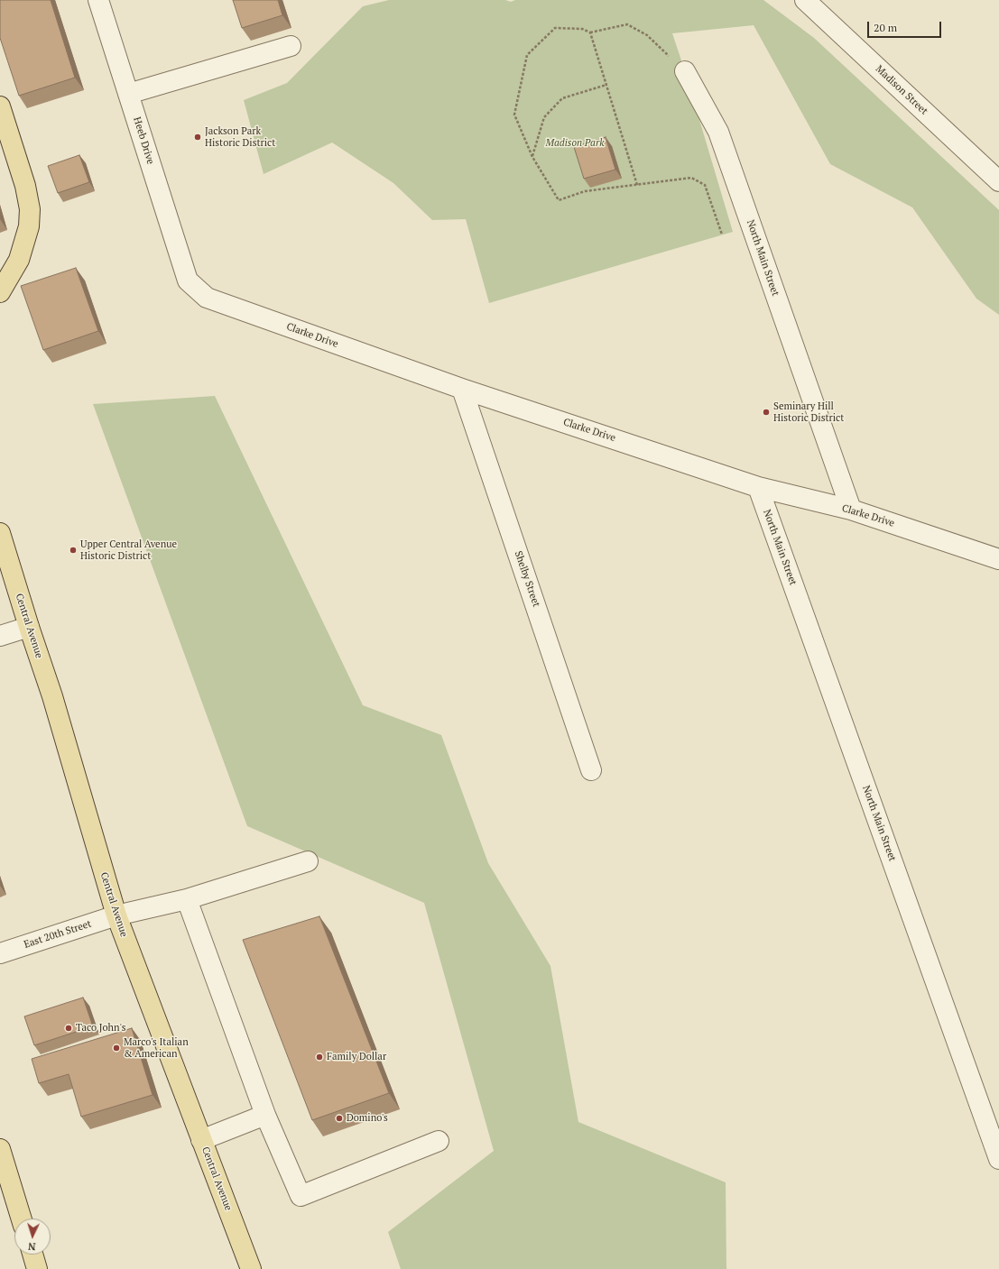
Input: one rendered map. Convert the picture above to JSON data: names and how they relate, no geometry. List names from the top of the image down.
{
  "streets": {
    "main road": ["Central Avenue"],
    "street": [
      "Madison Street",
      "Heeb Drive",
      "North Main Street",
      "Clarke Drive",
      "Shelby Street",
      "East 20th Street"
    ]
  },
  "crossings": [
    ["Heeb Drive", "Clarke Drive"],
    ["North Main Street", "Clarke Drive"],
    ["Clarke Drive", "Shelby Street"],
    ["Central Avenue", "East 20th Street"]
  ],
  "parks": ["Madison Park"],
  "places": [
    "Jackson Park Historic District",
    "Seminary Hill Historic District",
    "Upper Central Avenue Historic District",
    "Taco John's",
    "Marco's Italian & American",
    "Family Dollar",
    "Domino's"
  ],
  "scale_bar": "20 m",
  "north": "bottom"
}
